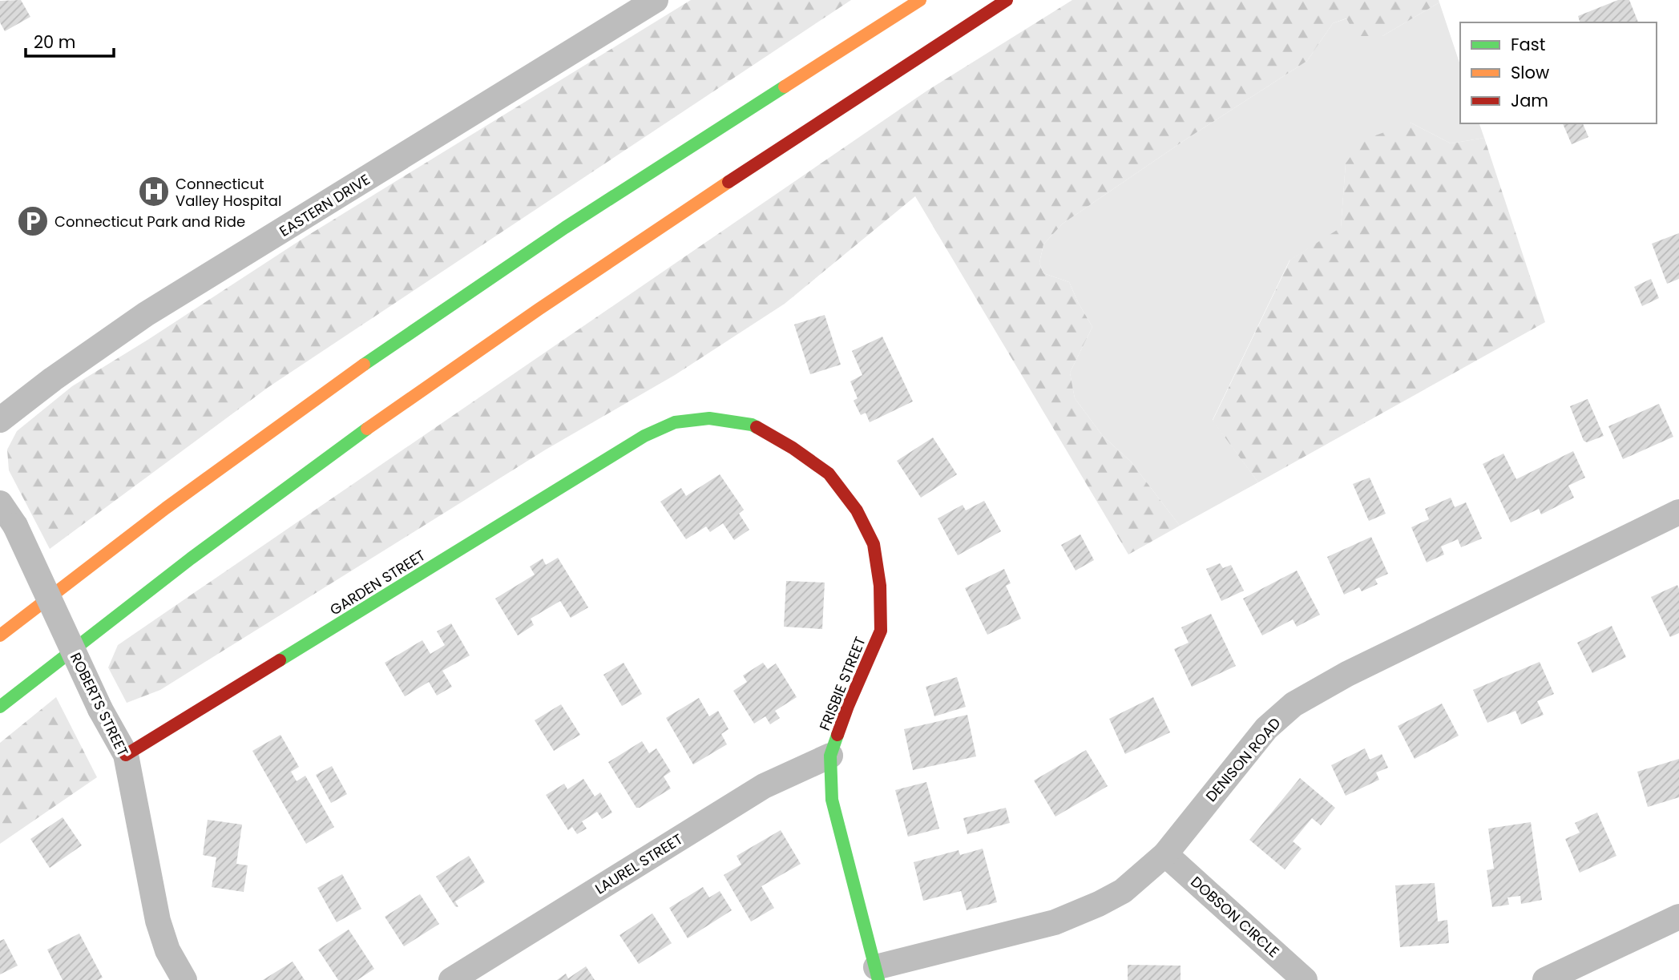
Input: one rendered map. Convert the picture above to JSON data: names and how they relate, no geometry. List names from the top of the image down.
{
  "streets": {
    "main road": ["GARDEN STREET", "FRISBIE STREET"],
    "street": [
      "EASTERN DRIVE",
      "ROBERTS STREET",
      "DENISON ROAD",
      "LAUREL STREET",
      "DOBSON CIRCLE"
    ]
  },
  "crossings": [
    ["GARDEN STREET", "FRISBIE STREET"],
    ["GARDEN STREET", "ROBERTS STREET"],
    ["FRISBIE STREET", "DENISON ROAD"],
    ["FRISBIE STREET", "LAUREL STREET"],
    ["DENISON ROAD", "DOBSON CIRCLE"]
  ],
  "places": {
    "hospital": ["Connecticut Valley Hospital"],
    "parking": ["Connecticut Park and Ride"]
  },
  "legend": ["Fast", "Slow", "Jam"],
  "scale_bar": "20 m"
}
